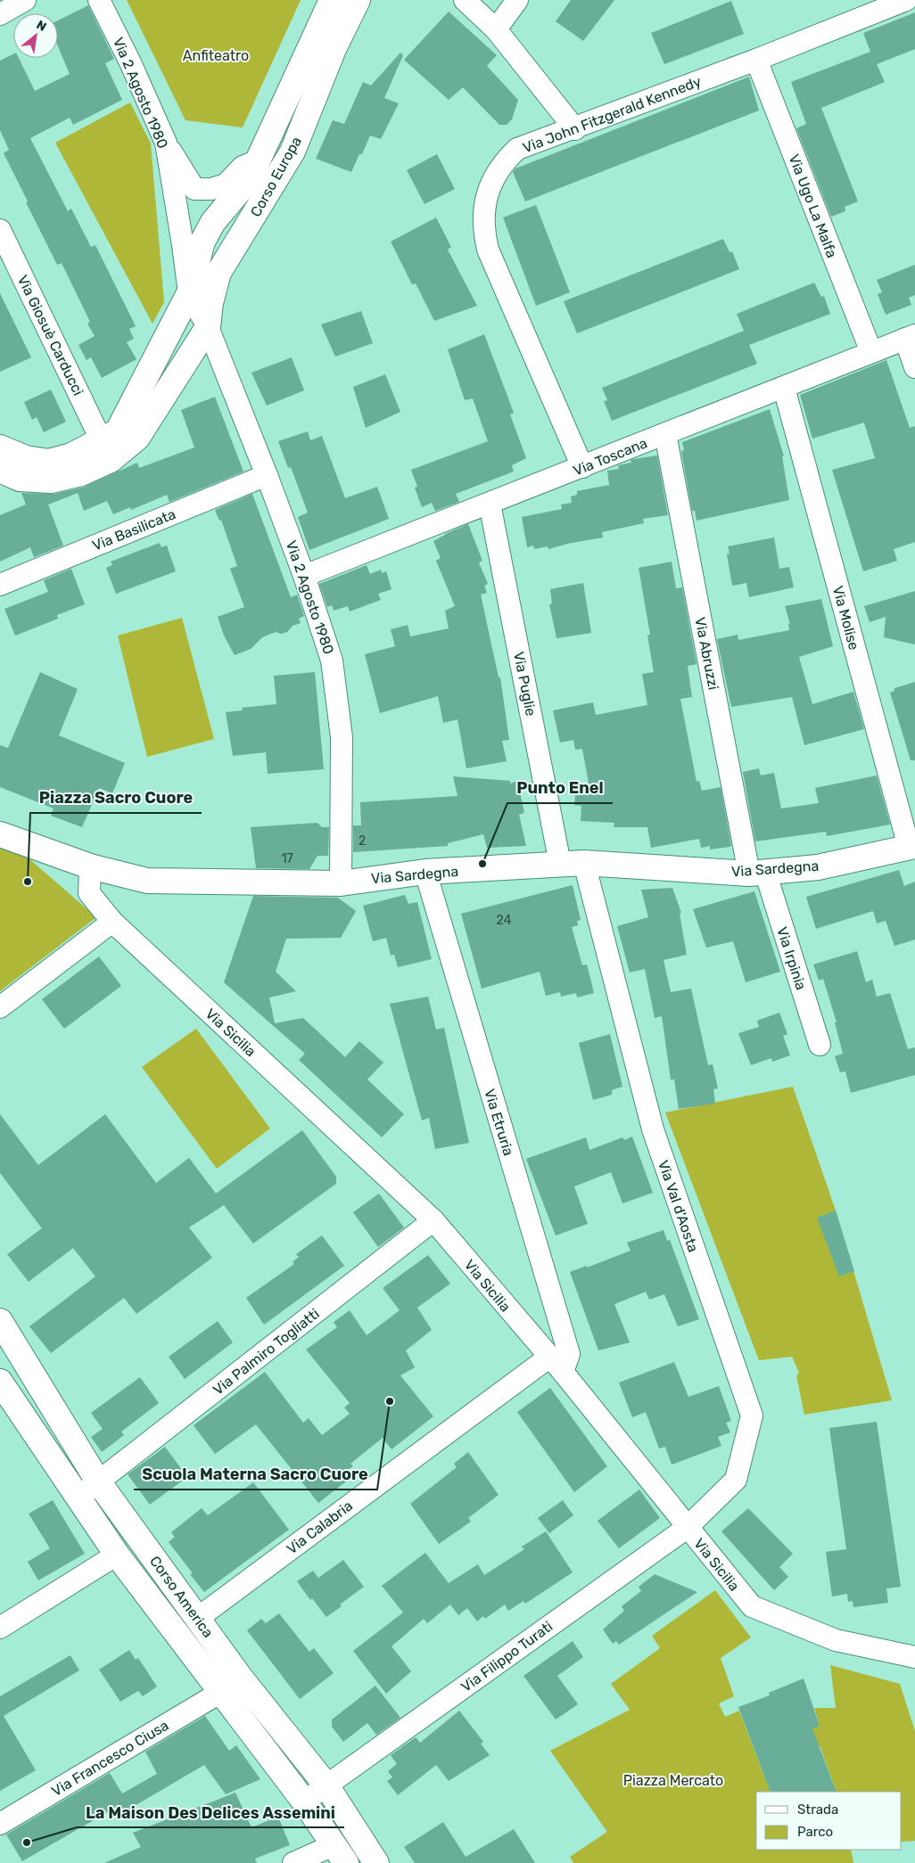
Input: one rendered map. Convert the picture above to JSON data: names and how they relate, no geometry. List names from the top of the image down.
{
  "streets": {
    "street": [
      "Via 2 Agosto 1980",
      "Via John Fitzgerald Kennedy",
      "Corso Europa",
      "Via Ugo La Malfa",
      "Via Giosuè Carducci",
      "Via Toscana",
      "Via Basilicata",
      "Via Molise",
      "Via Abruzzi",
      "Via Puglie",
      "Via Sardegna",
      "Via Irpinia",
      "Via Sicilia",
      "Via Etruria",
      "Via Val d'Aosta",
      "Via Palmiro Togliatti",
      "Via Calabria",
      "Corso America",
      "Via Filippo Turati",
      "Via Francesco Ciusa"
    ]
  },
  "crossings": [
    ["Via 2 Agosto 1980", "Corso Europa"],
    ["Via 2 Agosto 1980", "Via Toscana"],
    ["Via 2 Agosto 1980", "Via Basilicata"],
    ["Via 2 Agosto 1980", "Via Sardegna"],
    ["Via John Fitzgerald Kennedy", "Via Ugo La Malfa"],
    ["Via John Fitzgerald Kennedy", "Via Toscana"],
    ["Corso Europa", "Via Giosuè Carducci"],
    ["Via Ugo La Malfa", "Via Toscana"],
    ["Via Toscana", "Via Molise"],
    ["Via Toscana", "Via Abruzzi"],
    ["Via Toscana", "Via Puglie"],
    ["Via Molise", "Via Sardegna"],
    ["Via Abruzzi", "Via Sardegna"],
    ["Via Abruzzi", "Via Irpinia"],
    ["Via Puglie", "Via Sardegna"],
    ["Via Puglie", "Via Val d'Aosta"],
    ["Via Sardegna", "Via Irpinia"],
    ["Via Sardegna", "Via Sicilia"],
    ["Via Sardegna", "Via Etruria"],
    ["Via Sardegna", "Via Val d'Aosta"],
    ["Via Sicilia", "Via Etruria"],
    ["Via Sicilia", "Via Val d'Aosta"],
    ["Via Sicilia", "Via Palmiro Togliatti"],
    ["Via Sicilia", "Via Calabria"],
    ["Via Sicilia", "Via Filippo Turati"],
    ["Via Etruria", "Via Calabria"],
    ["Via Val d'Aosta", "Via Filippo Turati"],
    ["Via Palmiro Togliatti", "Corso America"],
    ["Via Calabria", "Corso America"],
    ["Corso America", "Via Filippo Turati"],
    ["Corso America", "Via Francesco Ciusa"]
  ],
  "parks": ["Anfiteatro", "Piazza Mercato"],
  "places": [
    "Punto Enel",
    "Piazza Sacro Cuore",
    "Scuola Materna Sacro Cuore",
    "La Maison Des Delices Assemini"
  ],
  "house_numbers": ["2", "17", "24"],
  "legend": ["Strada", "Parco"],
  "north": "top right"
}
